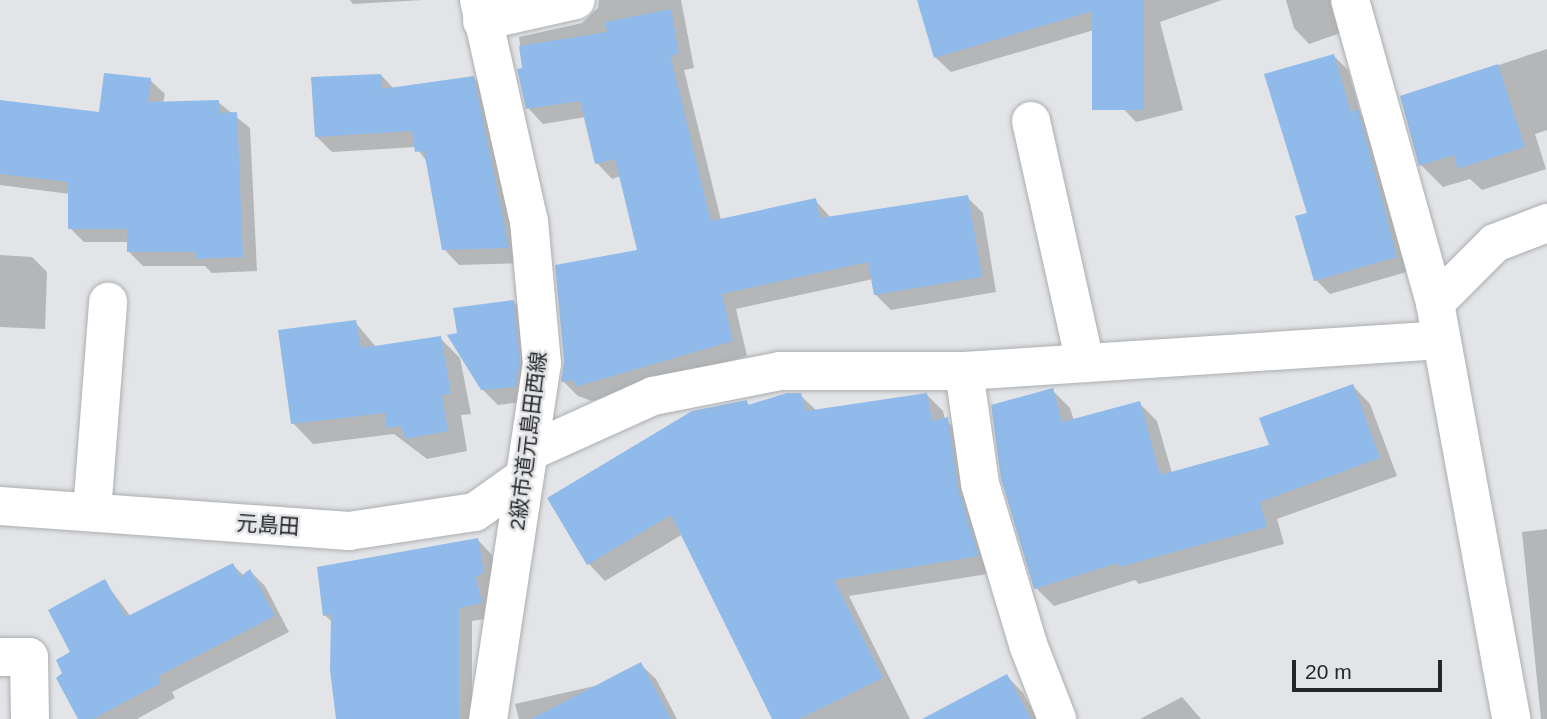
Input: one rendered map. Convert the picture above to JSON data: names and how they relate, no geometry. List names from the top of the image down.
{
  "streets": {
    "street": ["2級市道元島田西線", "元島田"]
  },
  "crossings": [
    ["2級市道元島田西線", "元島田"]
  ],
  "scale_bar": "20 m"
}
